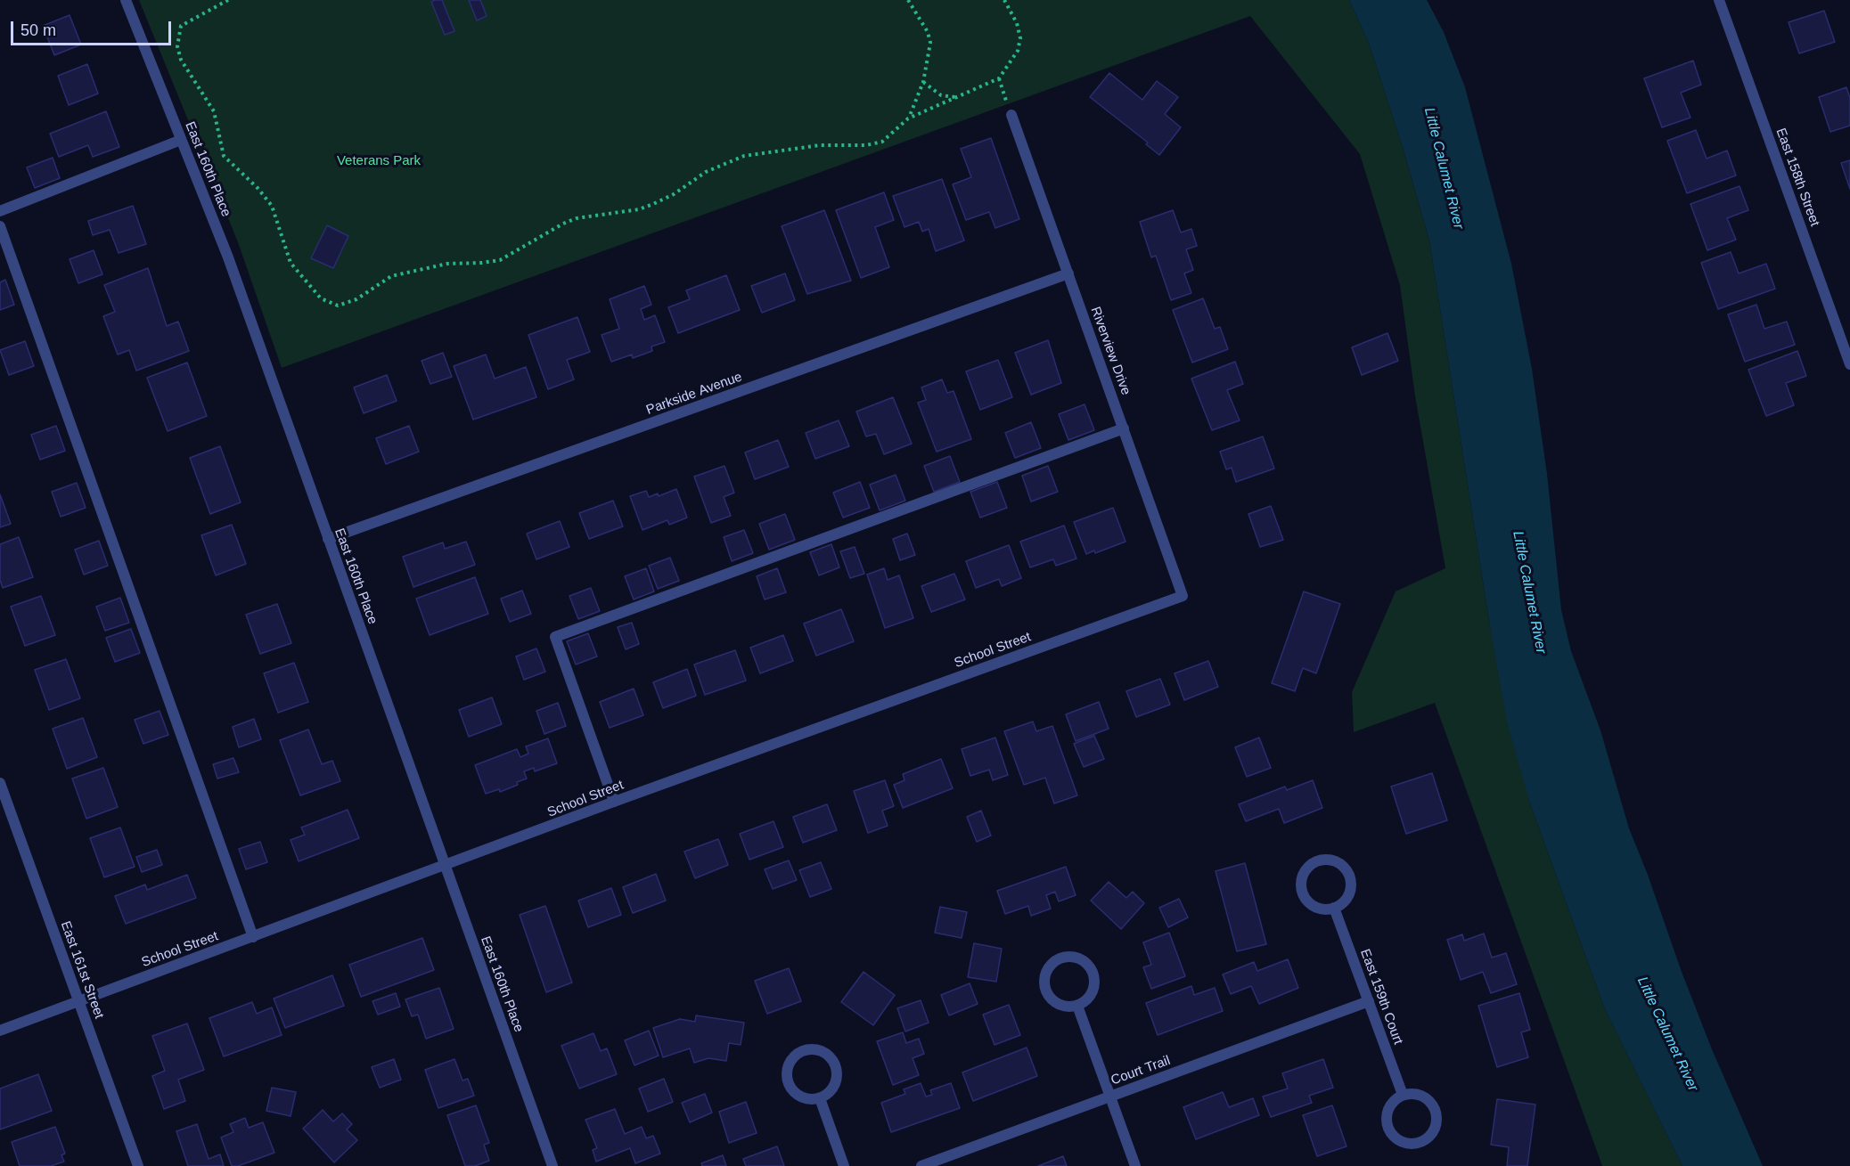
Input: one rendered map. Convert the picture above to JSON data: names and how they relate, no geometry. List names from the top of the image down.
{
  "streets": {
    "street": [
      "East 160th Place",
      "East 158th Street",
      "Riverview Drive",
      "Parkside Avenue",
      "School Street",
      "East 161st Street",
      "East 159th Court",
      "Court Trail"
    ]
  },
  "crossings": [
    ["East 160th Place", "Parkside Avenue"],
    ["East 160th Place", "School Street"],
    ["Riverview Drive", "Parkside Avenue"],
    ["Riverview Drive", "School Street"],
    ["School Street", "East 161st Street"],
    ["East 159th Court", "Court Trail"]
  ],
  "water": ["Little Calumet River"],
  "parks": ["Veterans Park"],
  "scale_bar": "50 m"
}
